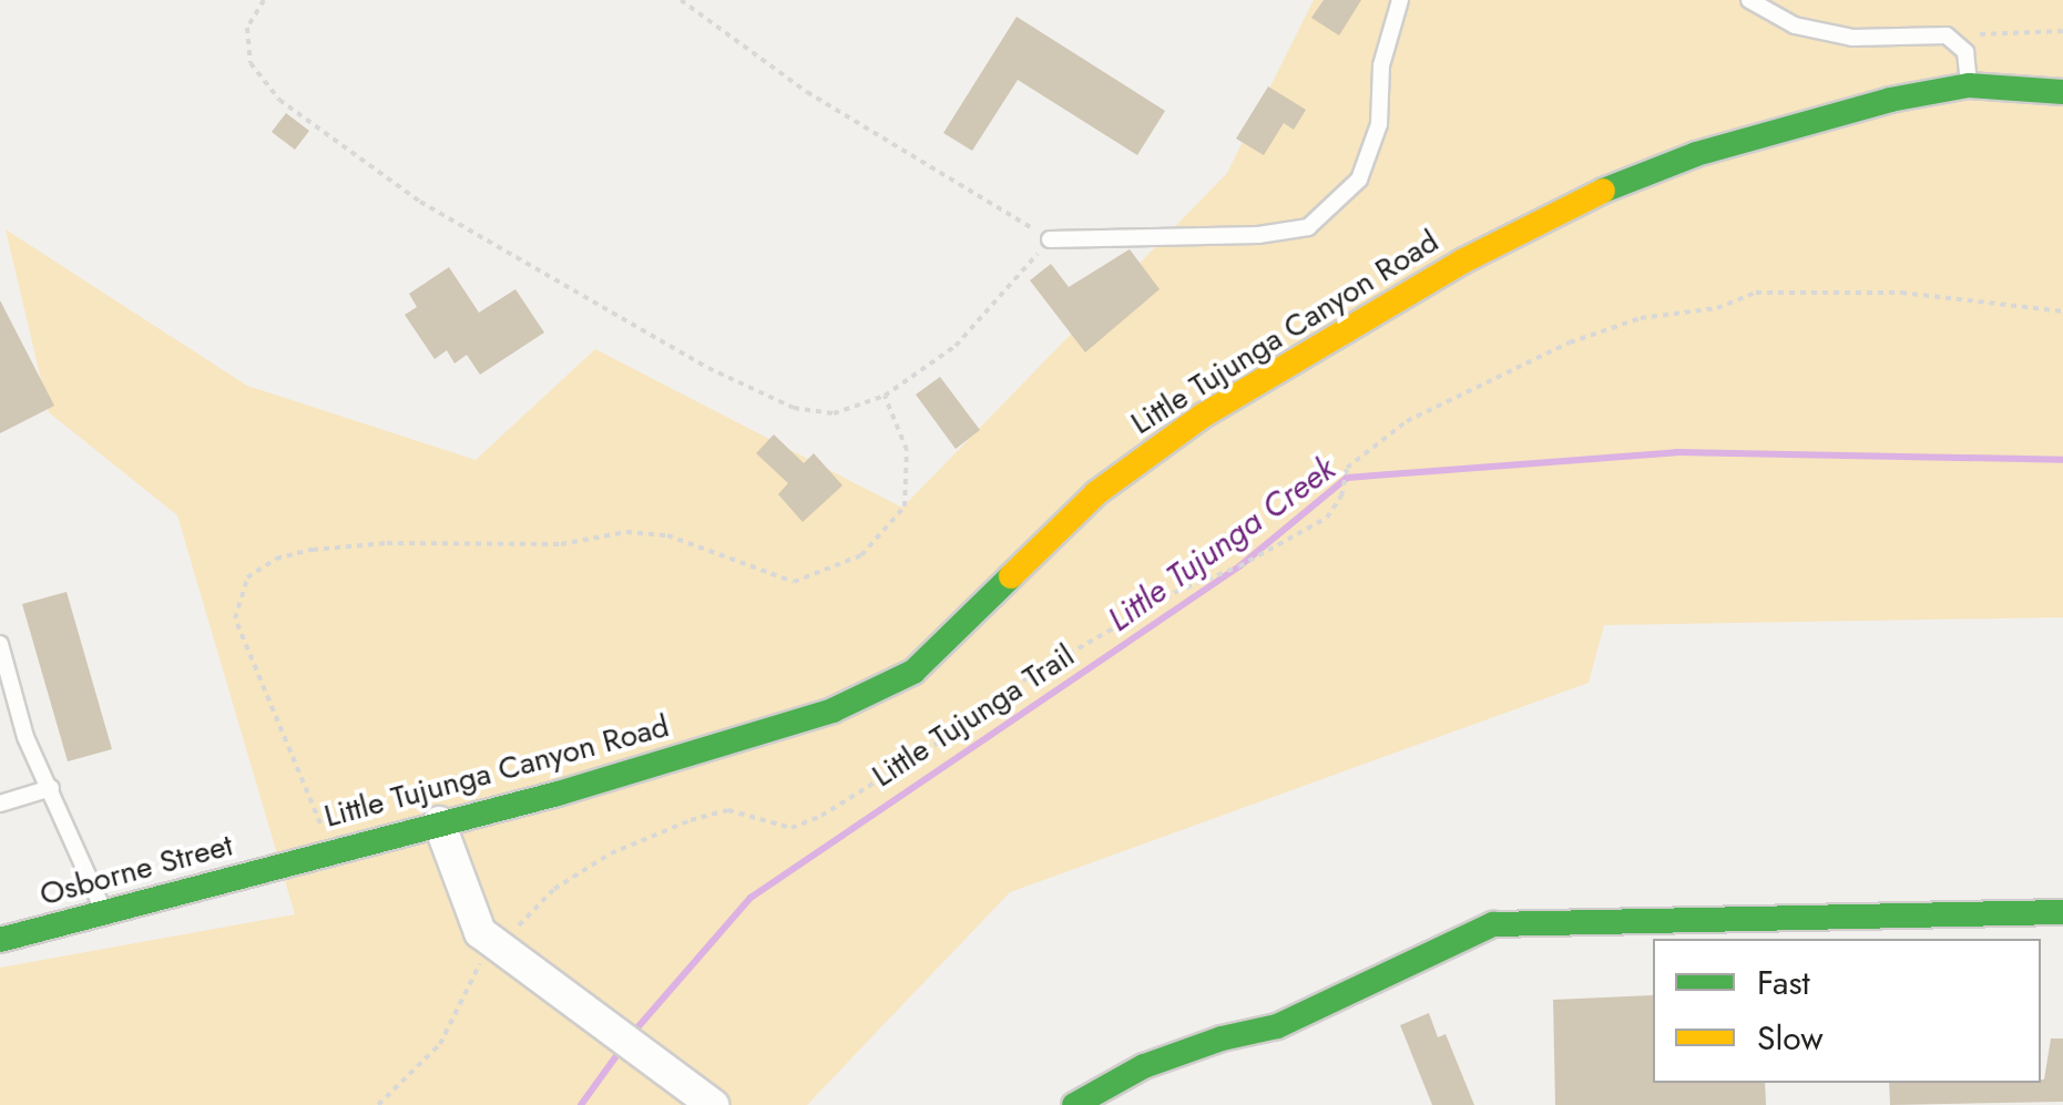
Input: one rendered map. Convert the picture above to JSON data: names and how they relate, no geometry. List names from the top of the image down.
{
  "streets": {
    "main road": ["Little Tujunga Canyon Road", "Osborne Street"],
    "path": ["Little Tujunga Trail"]
  },
  "crossings": [
    ["Little Tujunga Canyon Road", "Osborne Street"]
  ],
  "water": ["Little Tujunga Creek"],
  "legend": ["Fast", "Slow"]
}
